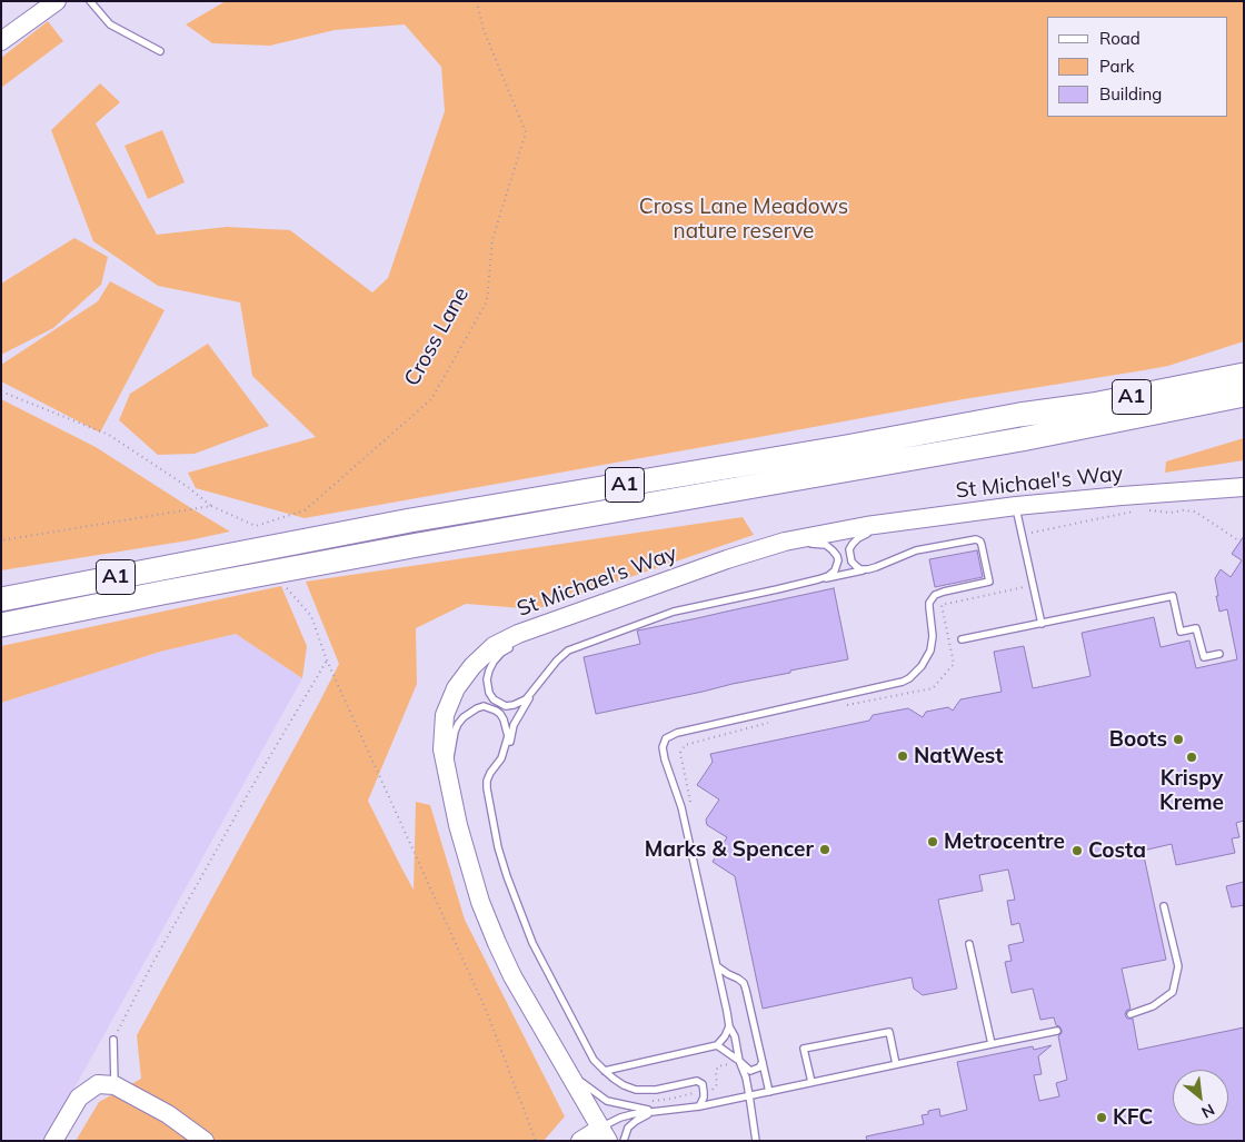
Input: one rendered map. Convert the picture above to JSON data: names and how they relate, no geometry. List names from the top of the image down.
{
  "streets": {
    "highway": ["A1"],
    "street": ["St Michael's Way"],
    "path": ["Cross Lane"]
  },
  "parks": ["Cross Lane Meadows nature reserve"],
  "places": [
    "Boots",
    "NatWest",
    "Krispy Kreme",
    "Metrocentre",
    "Marks & Spencer",
    "Costa",
    "KFC"
  ],
  "legend": ["Road", "Park", "Building"],
  "north": "bottom right"
}
